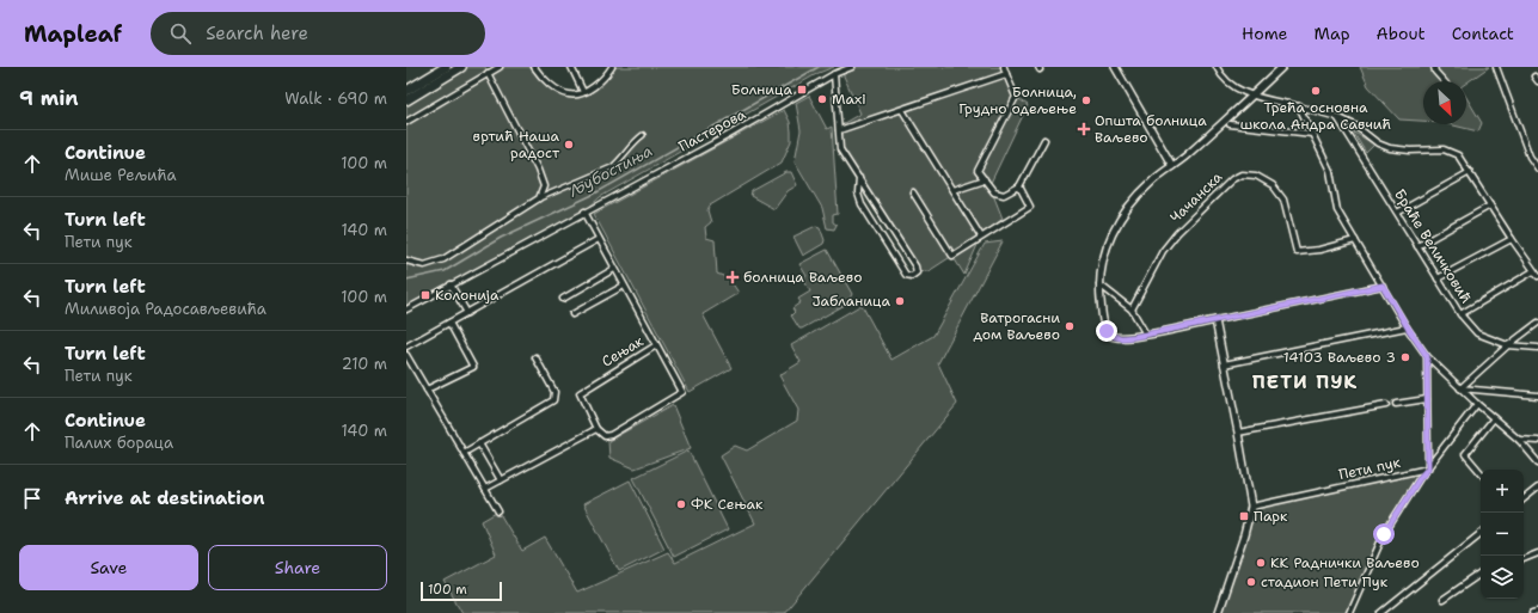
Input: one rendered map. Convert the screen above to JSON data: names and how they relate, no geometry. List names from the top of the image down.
{
  "streets": {
    "street": [
      "Пастерова",
      "Чачанска",
      "Браће Величковић",
      "Сењак",
      "Пети пук"
    ]
  },
  "districts": ["ПЕТИ ПУК"],
  "water": ["Љубостиња"],
  "places": {
    "transit": ["Болница", "Колонија", "Парк"],
    "other": [
      "Трећа основна школа Андра Савчић",
      "Maxi",
      "Болница, Грудно одељење",
      "вртић Наша радост",
      "Јабланица",
      "Ватрогасни дом Ваљево",
      "14103 Ваљево 3",
      "ФК Сењак",
      "КК Раднички Ваљево",
      "стадион Пети Пук"
    ],
    "health": ["Општа болница Ваљево", "болница Ваљево"]
  },
  "scale_bar": "100 m",
  "north": "bottom right",
  "page": {
    "header": "Mapleaf",
    "search": "Search here",
    "nav": [
      "Home",
      "Map",
      "About",
      "Contact"
    ],
    "heading": ["9 min", "Walk · 690 m"],
    "list": [
      ["Continue", "Мише Рељића", "100 m"],
      ["Turn left", "Пети пук", "140 m"],
      ["Turn left", "Миливоја Радосављевића", "100 m"],
      ["Turn left", "Пети пук", "210 m"],
      ["Continue", "Палих бораца", "140 m"],
      "Arrive at destination"
    ],
    "map_buttons": ["+", "−"],
    "buttons": ["Save", "Share"],
    "scale": "100 m"
  }
}
